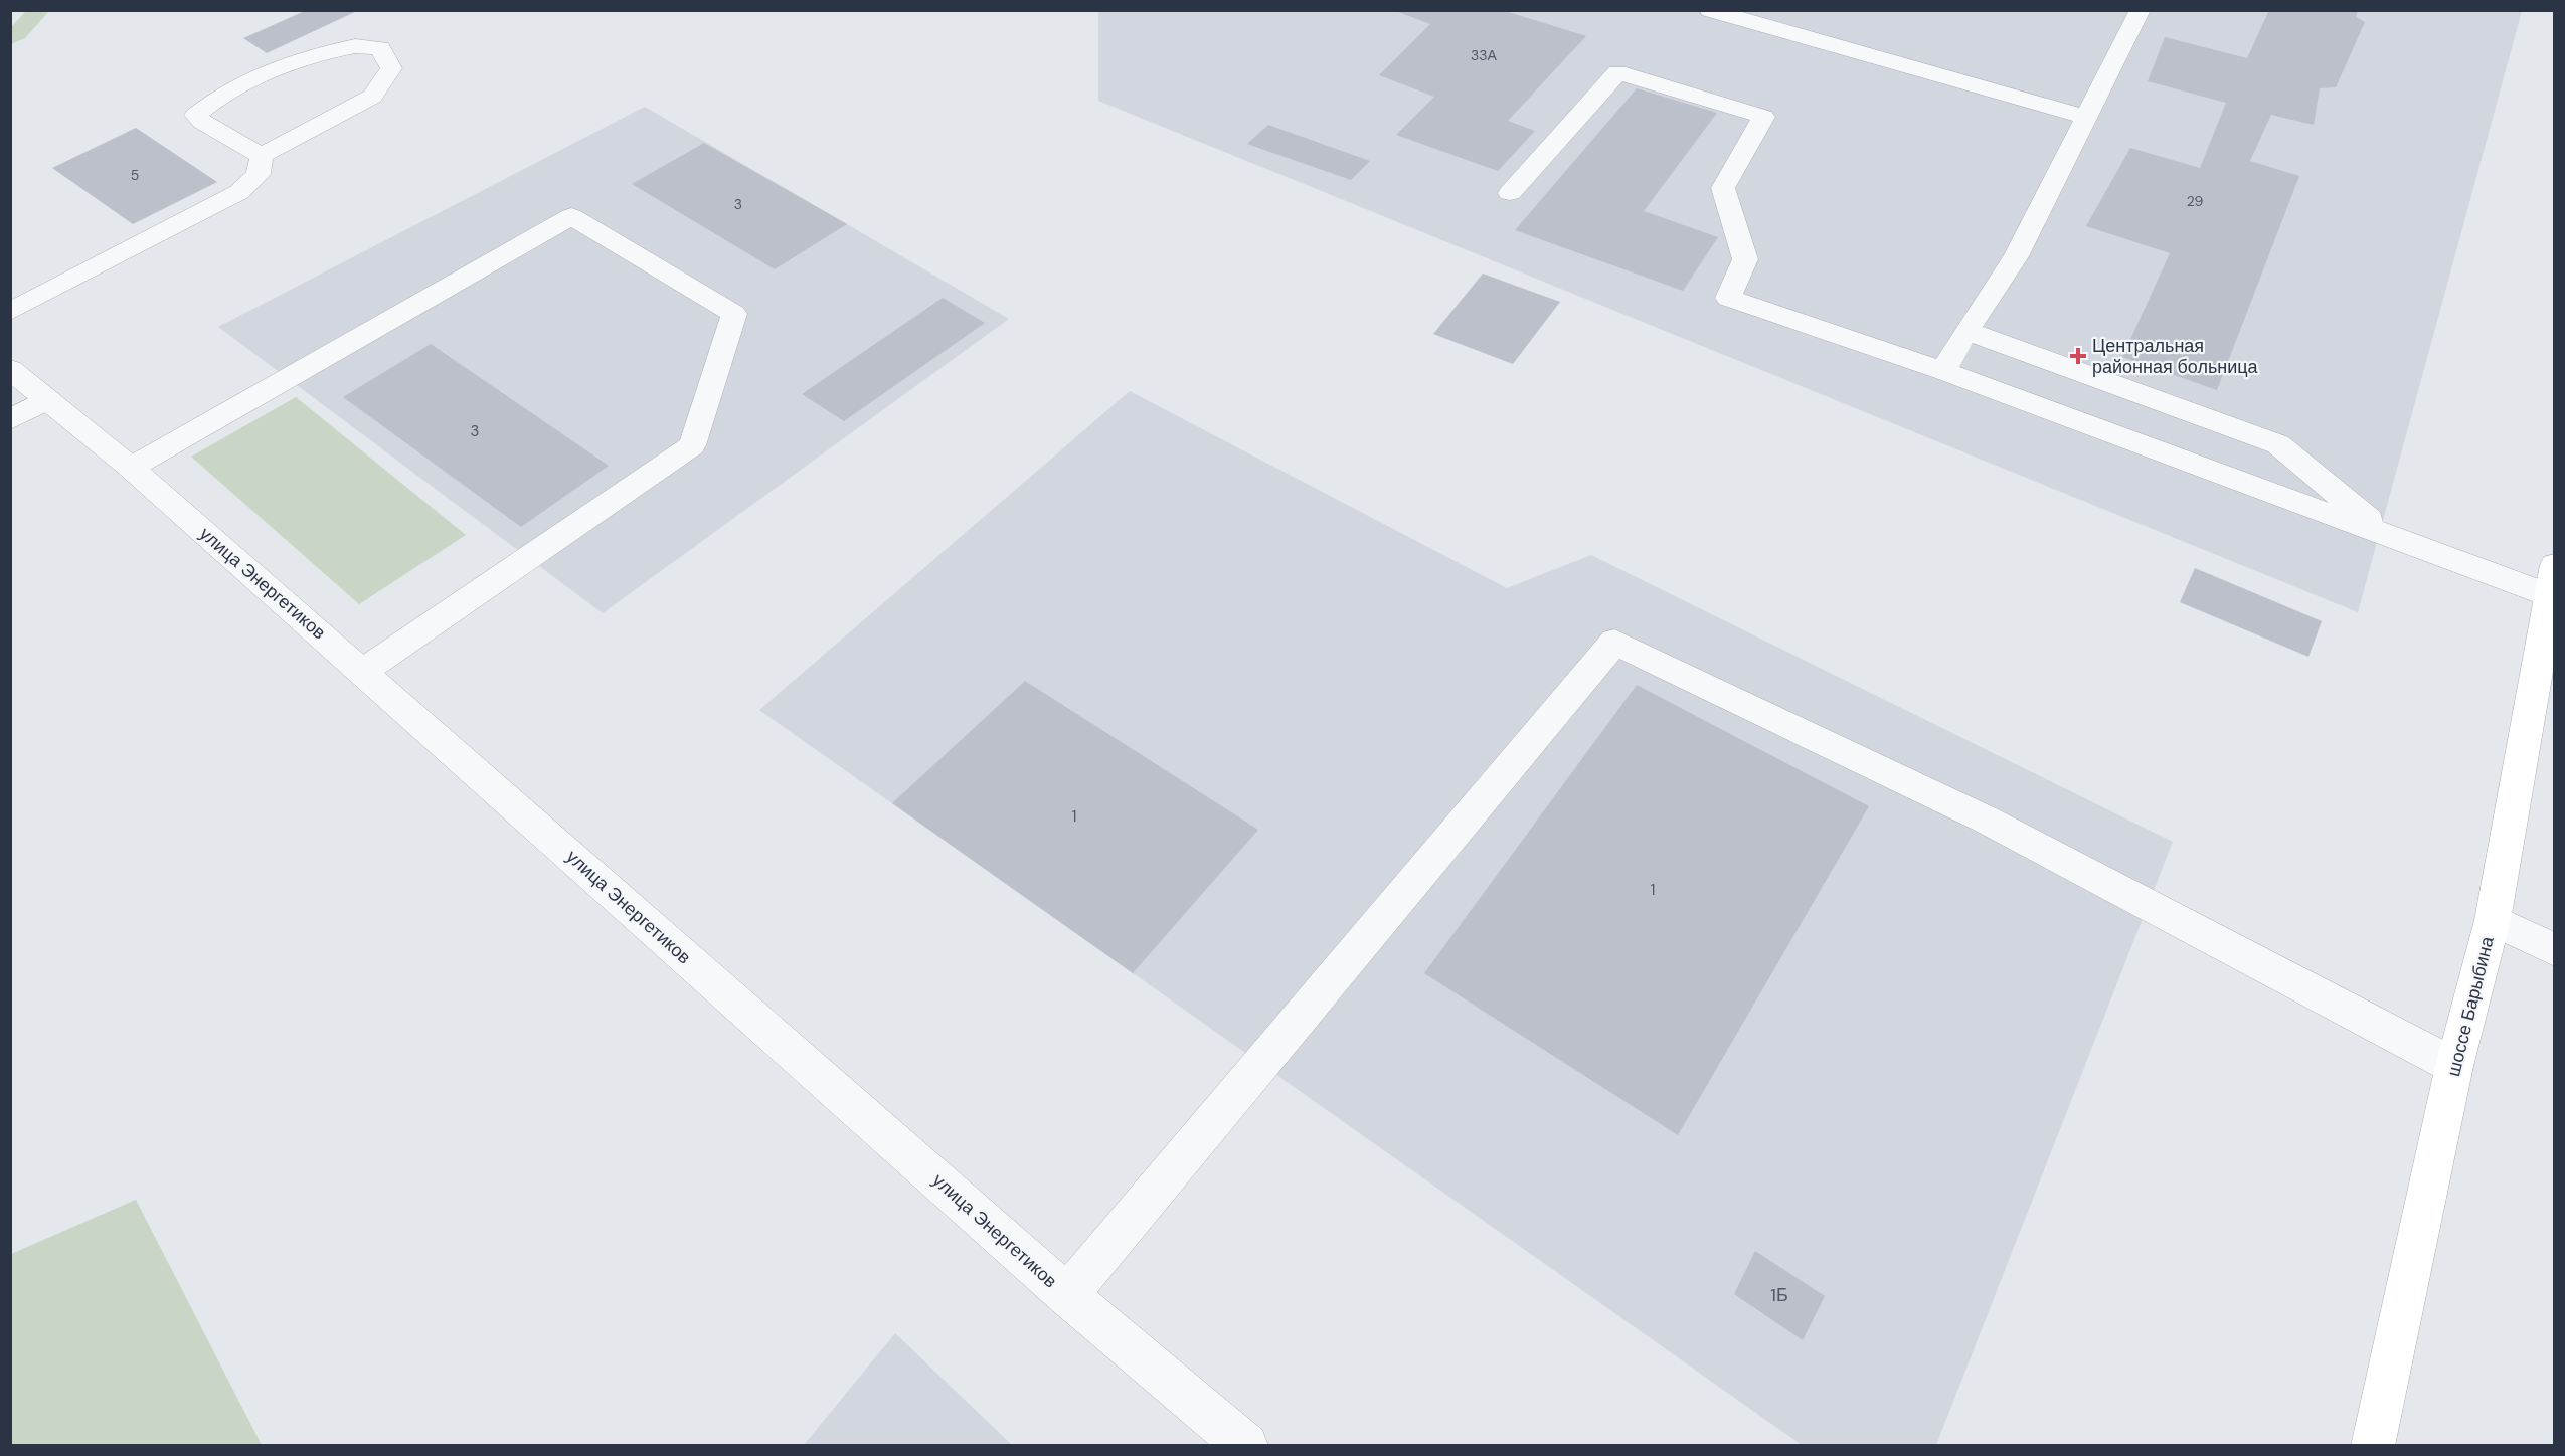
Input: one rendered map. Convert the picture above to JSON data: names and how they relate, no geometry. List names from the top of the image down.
{
  "streets": {
    "main road": ["шоссе Барыбина"],
    "street": ["улица Энергетиков"]
  },
  "places": {
    "health": ["Центральная районная больница"]
  },
  "house_numbers": [
    "33А",
    "5",
    "29",
    "3",
    "3",
    "1",
    "1",
    "1Б"
  ]
}
